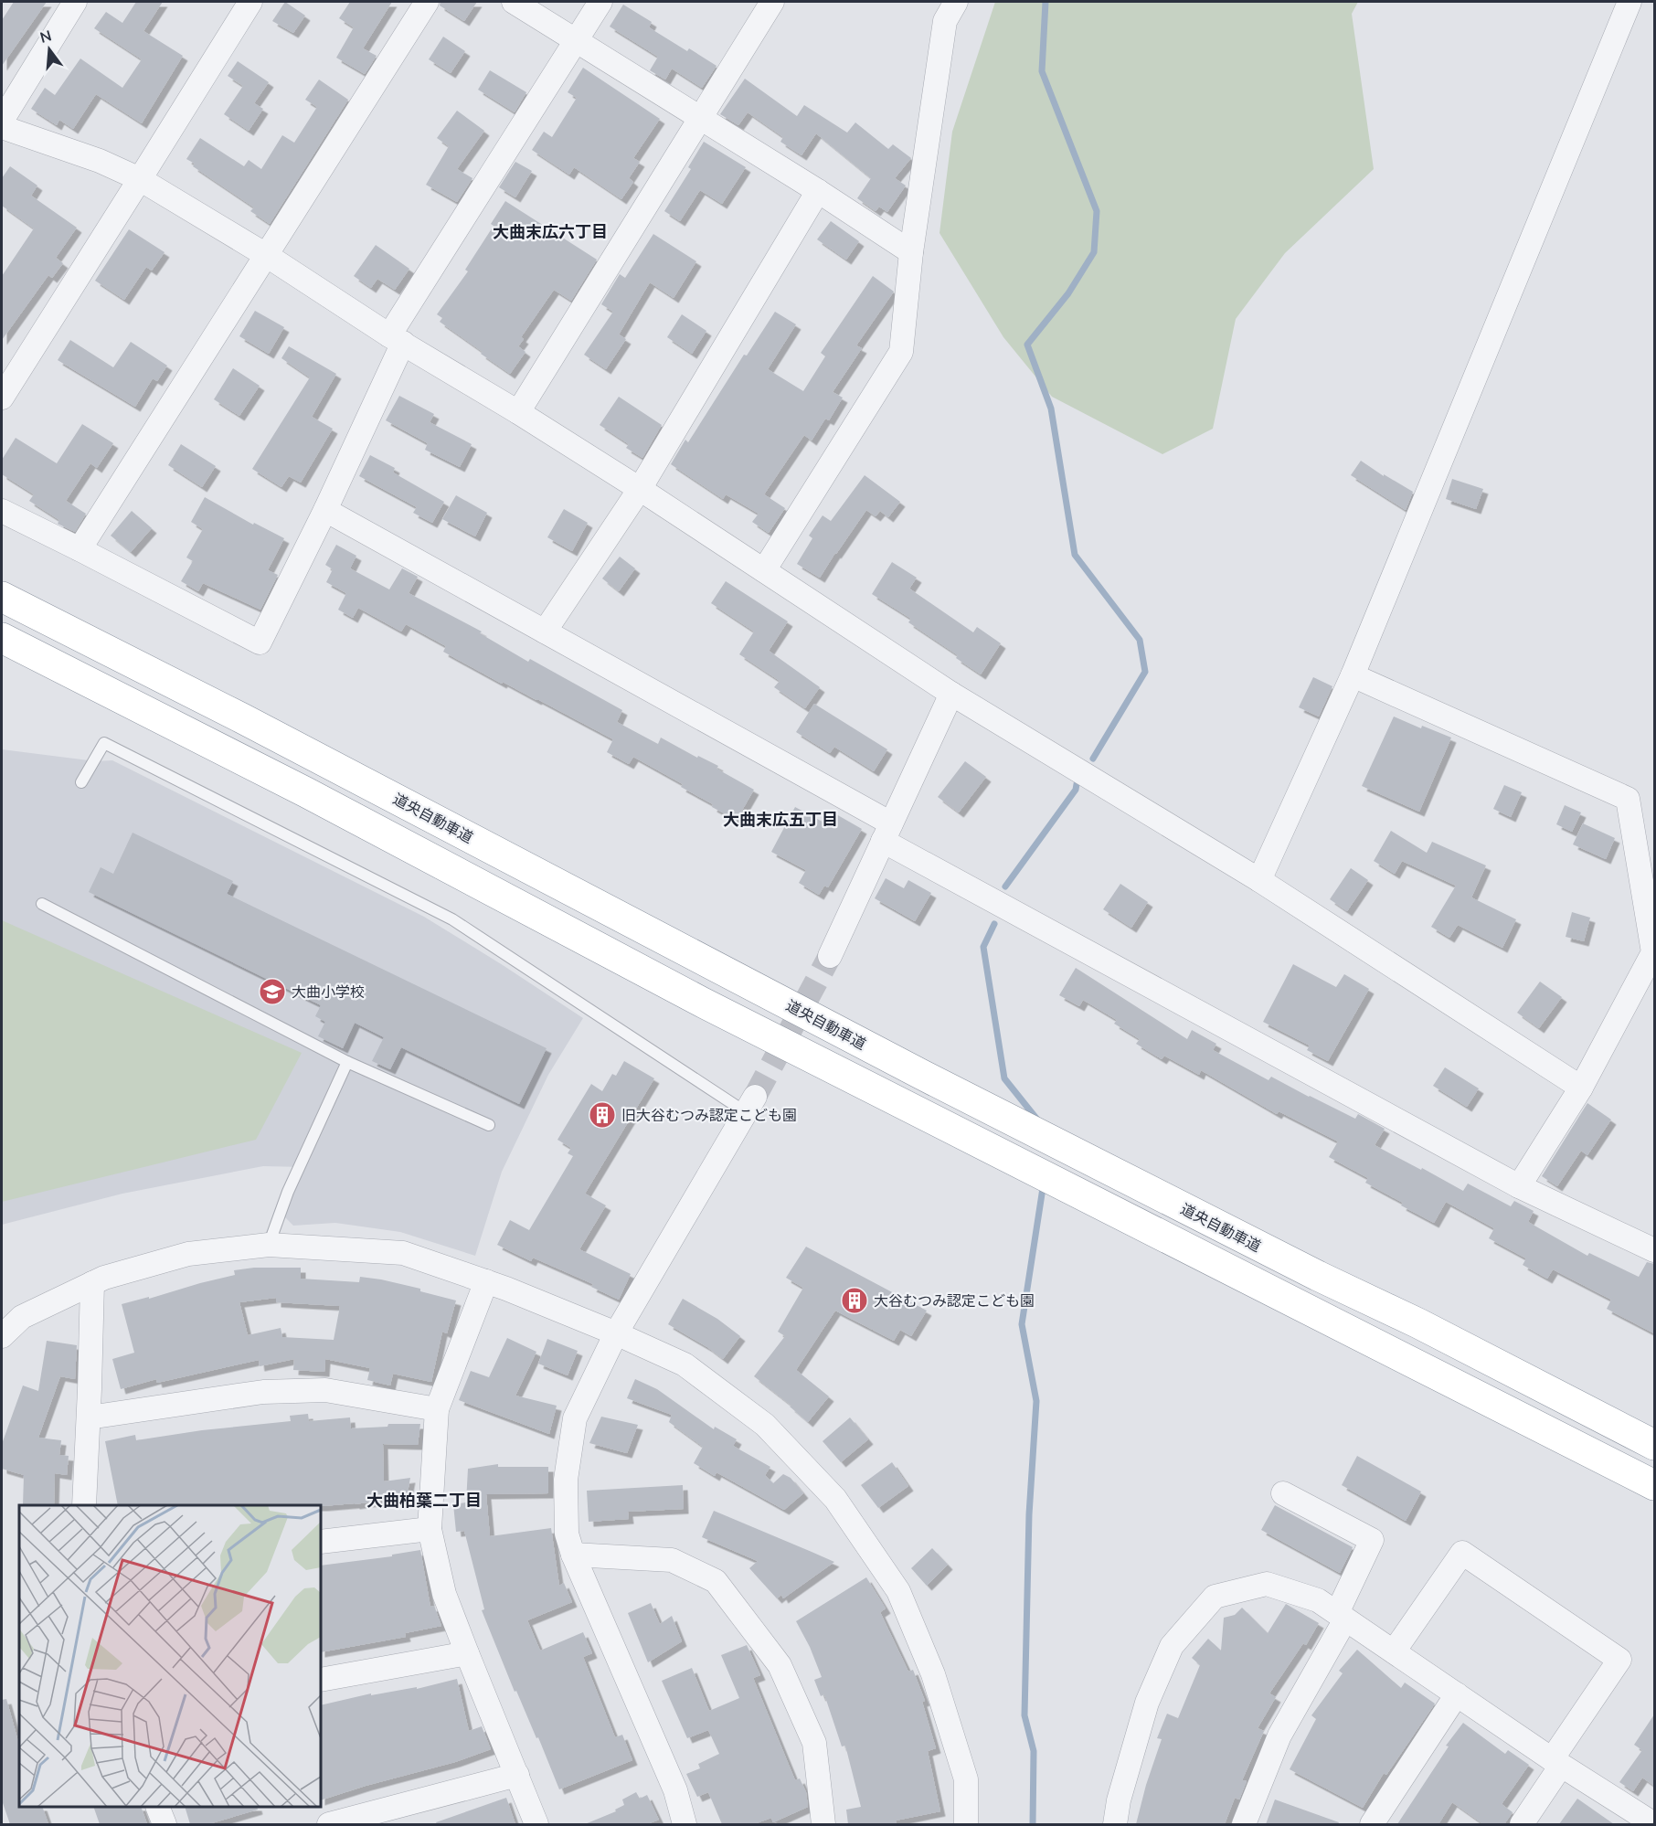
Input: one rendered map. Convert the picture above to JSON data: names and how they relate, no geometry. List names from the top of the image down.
{
  "streets": {
    "highway": ["道央自動車道"]
  },
  "districts": ["大曲末広六丁目", "大曲末広五丁目", "大曲柏葉二丁目"],
  "places": {
    "school or university": ["大曲小学校"],
    "building": ["旧大谷むつみ認定こども園", "大谷むつみ認定こども園"]
  },
  "north": "top"
}
